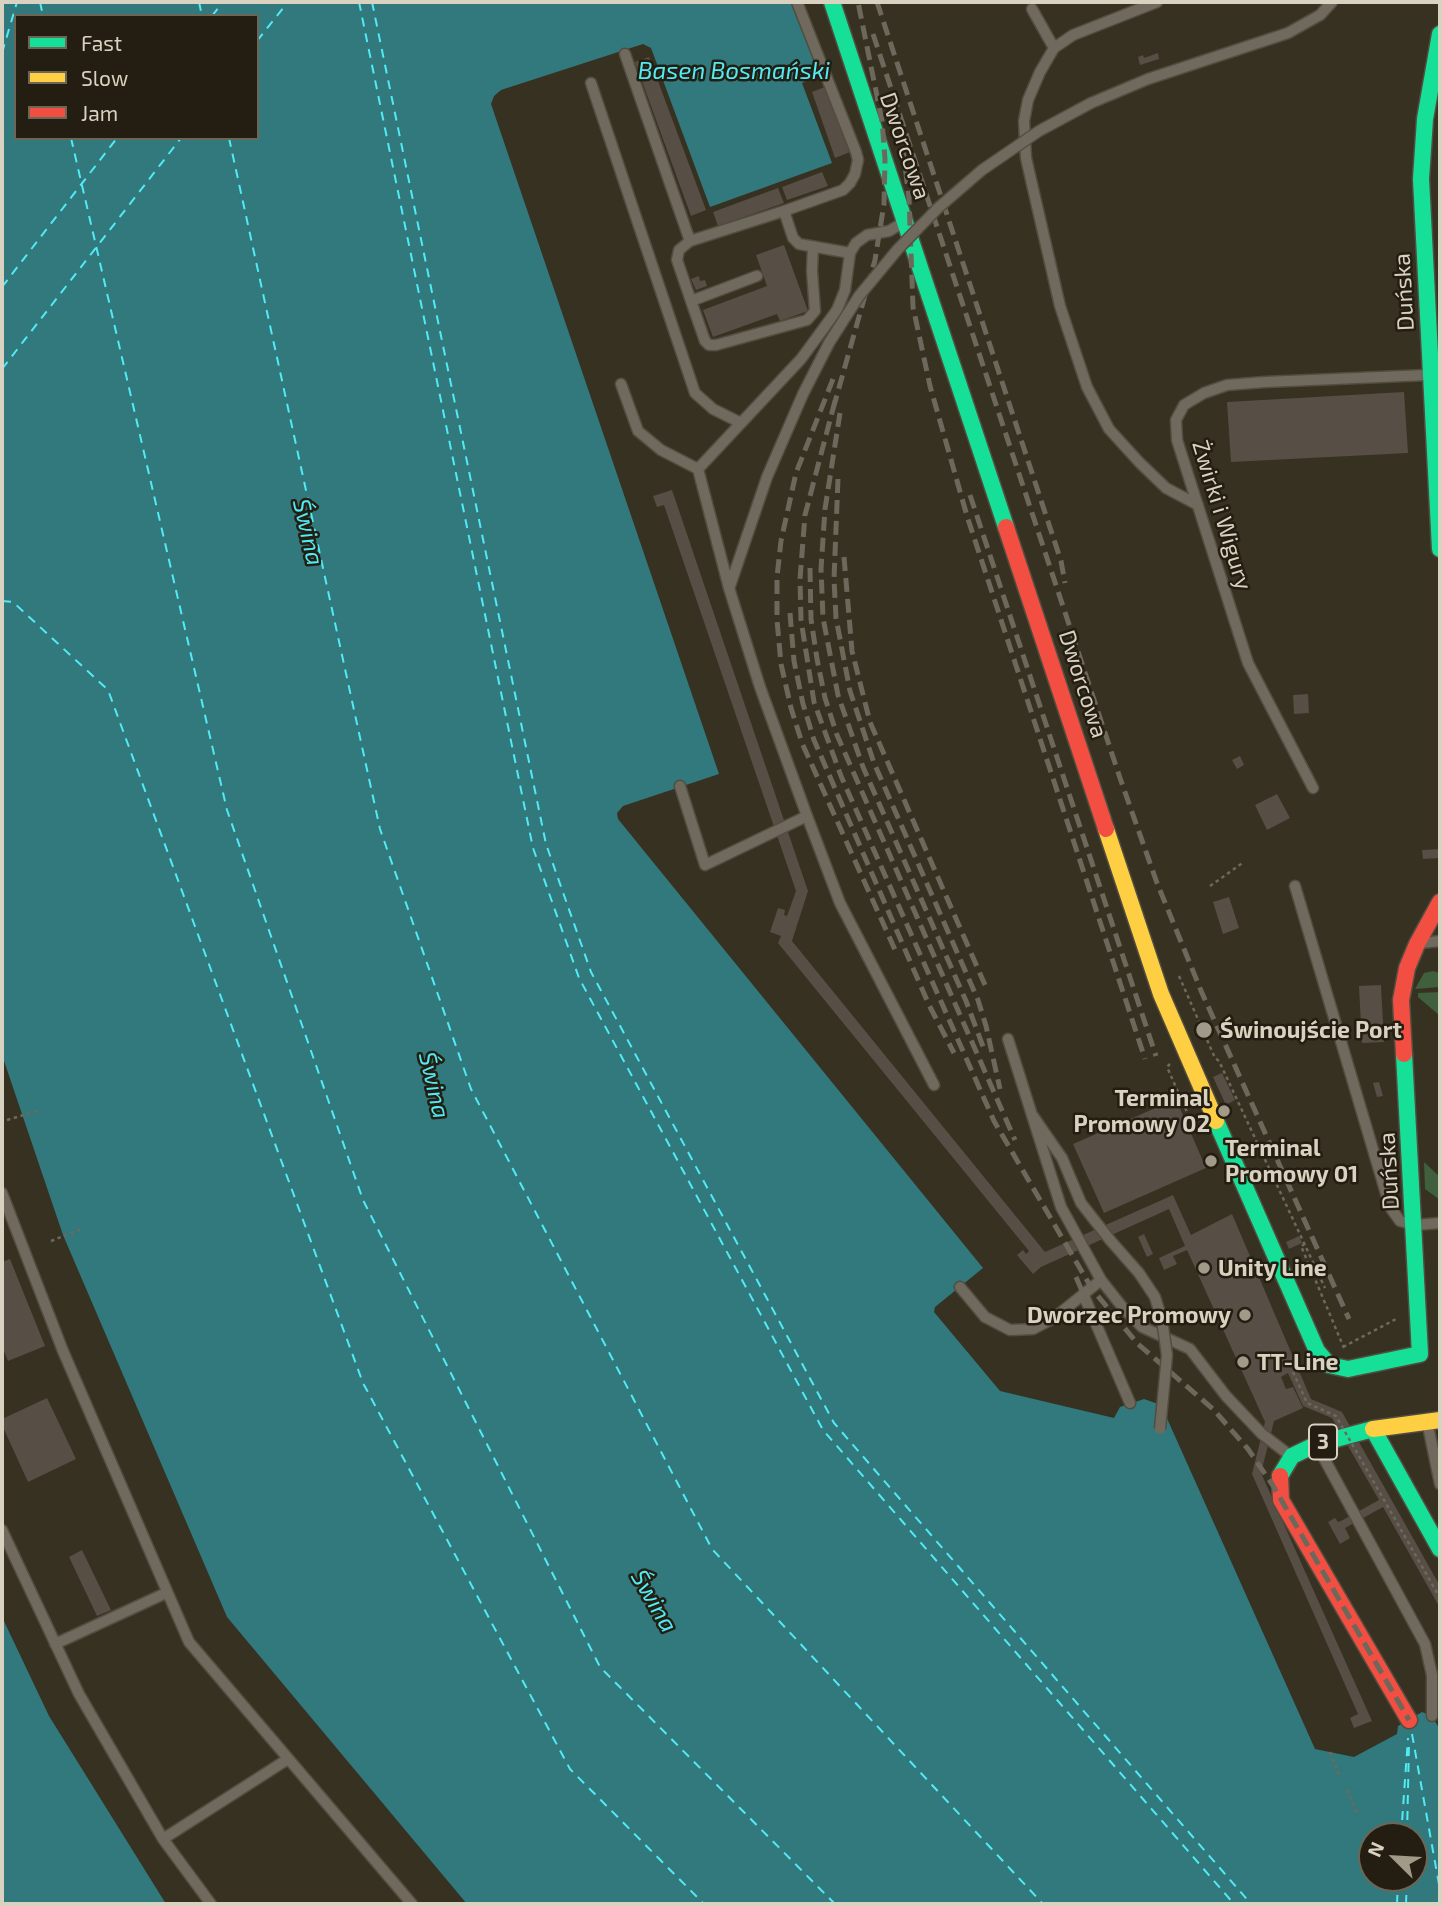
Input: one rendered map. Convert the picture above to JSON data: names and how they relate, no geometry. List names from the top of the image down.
{
  "streets": {
    "main road": ["Dworcowa", "Duńska", "3"],
    "lane": ["Żwirki i Wigury"]
  },
  "crossings": [
    ["Dworcowa", "Duńska"],
    ["Duńska", "Żwirki i Wigury"]
  ],
  "water": ["Basen Bosmański", "Świna"],
  "places": [
    "Świnoujście Port",
    "Terminal Promowy 02",
    "Terminal Promowy 01",
    "Unity Line",
    "Dworzec Promowy",
    "TT-Line"
  ],
  "legend": ["Fast", "Slow", "Jam"],
  "north": "top left"
}
